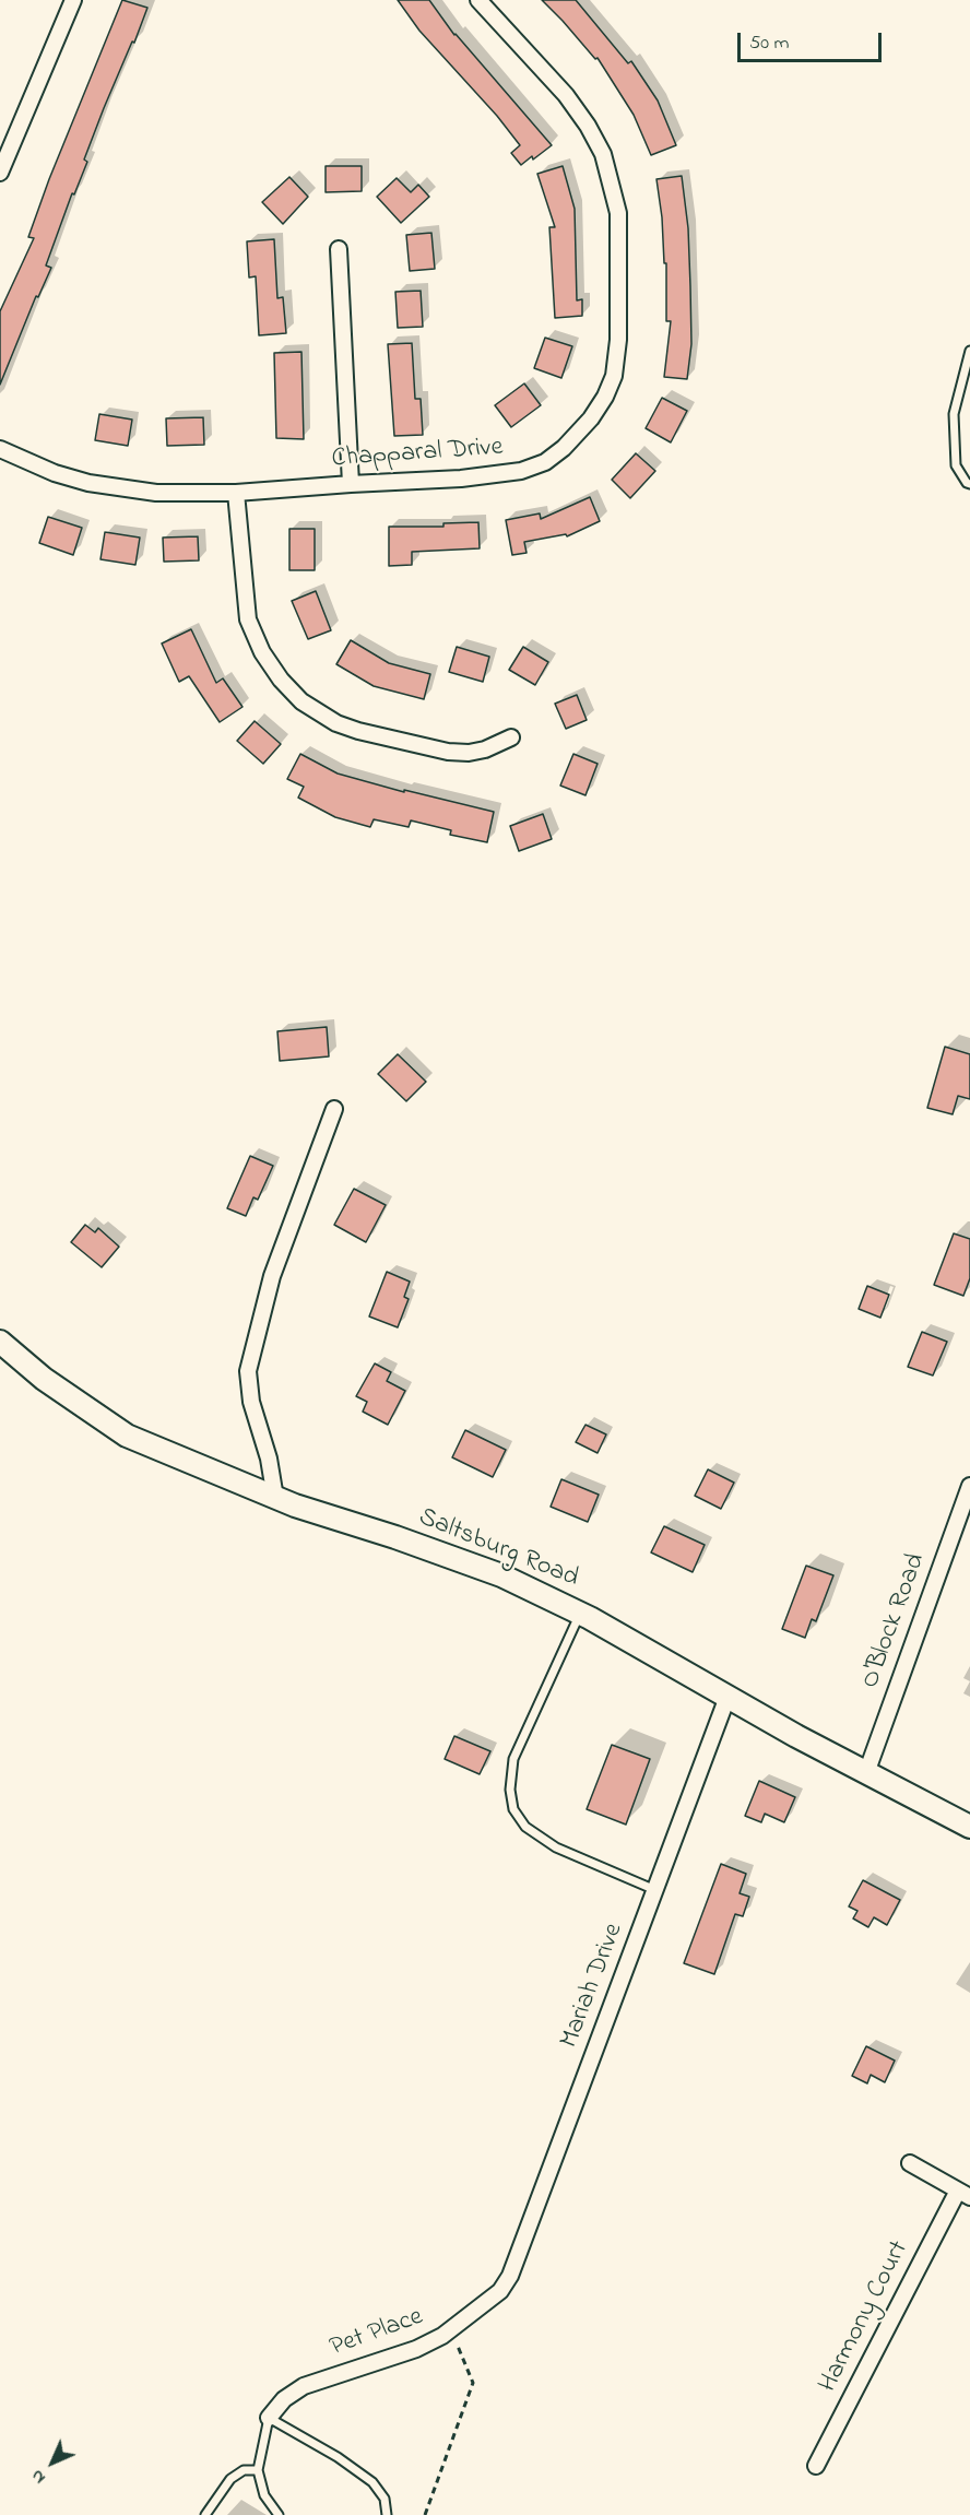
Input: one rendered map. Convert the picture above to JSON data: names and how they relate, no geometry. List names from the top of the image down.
{
  "streets": {
    "main road": ["Saltsburg Road"],
    "street": [
      "Chapparal Drive",
      "O'Block Road",
      "Mariah Drive",
      "Harmony Court",
      "Pet Place"
    ]
  },
  "crossings": [
    ["Saltsburg Road", "O'Block Road"],
    ["Saltsburg Road", "Mariah Drive"],
    ["Mariah Drive", "Pet Place"]
  ],
  "scale_bar": "50 m",
  "north": "bottom left"
}
